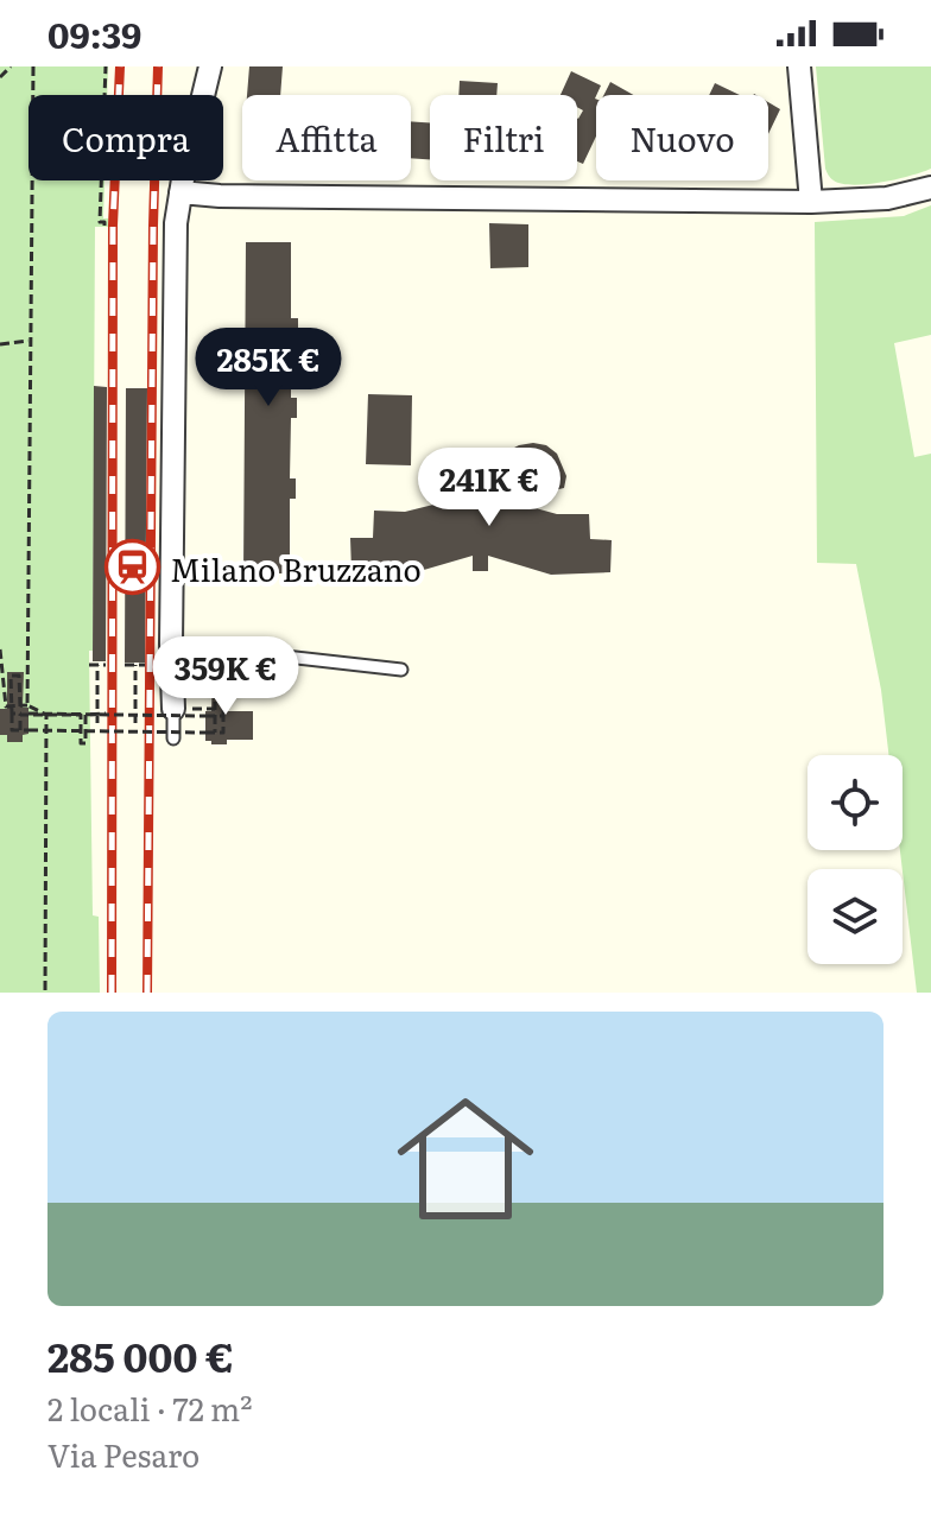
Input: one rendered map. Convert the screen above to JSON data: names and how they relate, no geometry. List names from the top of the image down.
{
  "places": {
    "station": ["Milano Bruzzano"]
  },
  "page": {
    "status": "09:39",
    "chip": [
      "Compra",
      "Affitta",
      "Filtri",
      "Nuovo"
    ],
    "price": ["285K €", "241K €", "359K €"],
    "list": [
      {
        "name": "285 000 €",
        "note": "2 locali · 72 m² · Via Pesaro"
      }
    ]
  }
}
